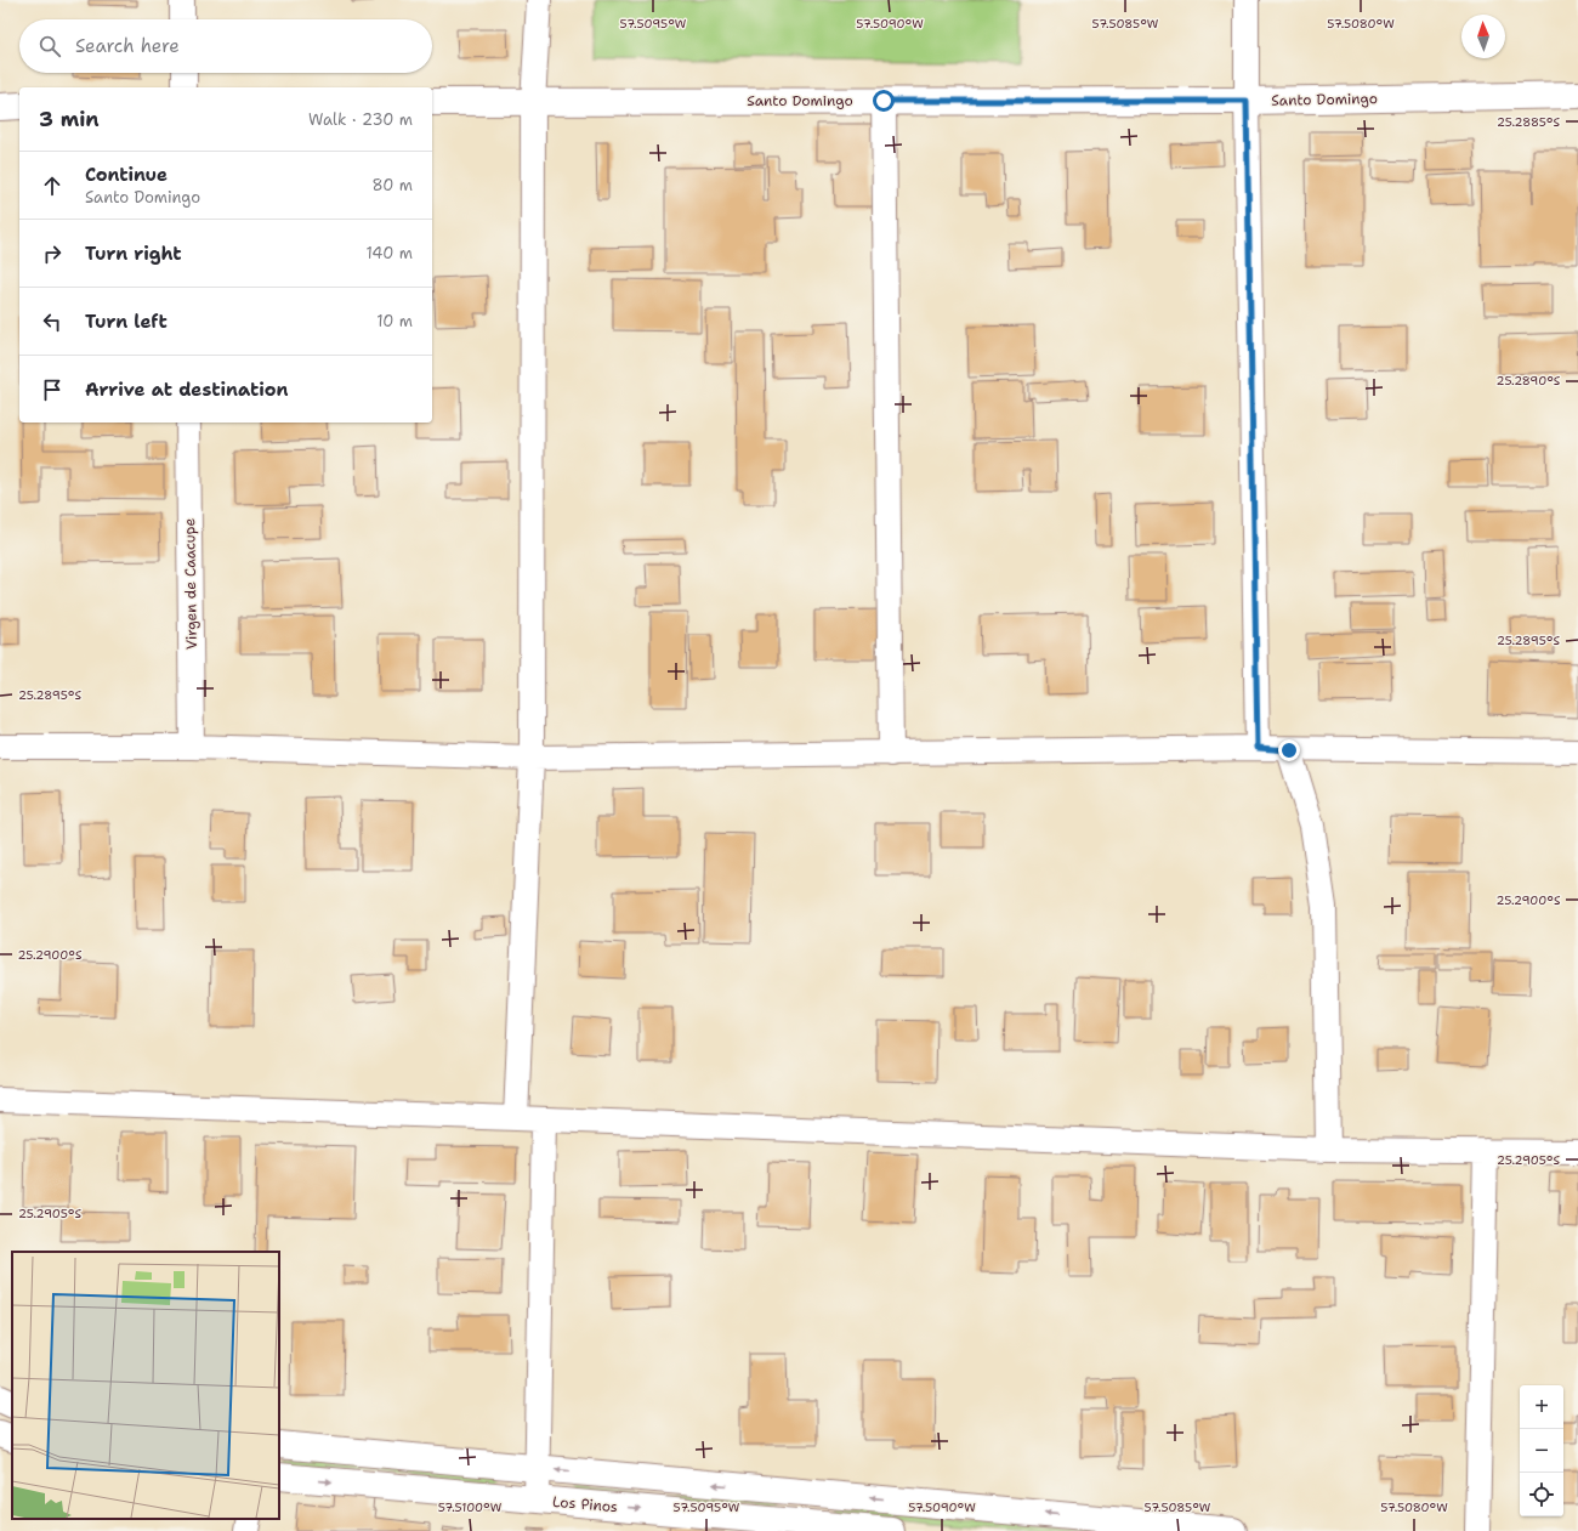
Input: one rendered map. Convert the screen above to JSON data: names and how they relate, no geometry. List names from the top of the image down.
{
  "streets": {
    "street": ["Santo Domingo", "Virgen de Caacupe", "Los Pinos"]
  },
  "north": "top",
  "page": {
    "search": "Search here",
    "heading": ["3 min", "Walk · 230 m"],
    "list": [
      ["Continue", "Santo Domingo", "80 m"],
      ["Turn right", "140 m"],
      ["Turn left", "10 m"],
      "Arrive at destination"
    ],
    "map_buttons": ["+", "−"]
  },
  "coordinates": [
    "57.5095°W",
    "57.5090°W",
    "57.5085°W",
    "57.5080°W",
    "25.2885°S",
    "25.2890°S",
    "25.2895°S",
    "25.2900°S",
    "25.2905°S",
    "57.5100°W"
  ]
}
